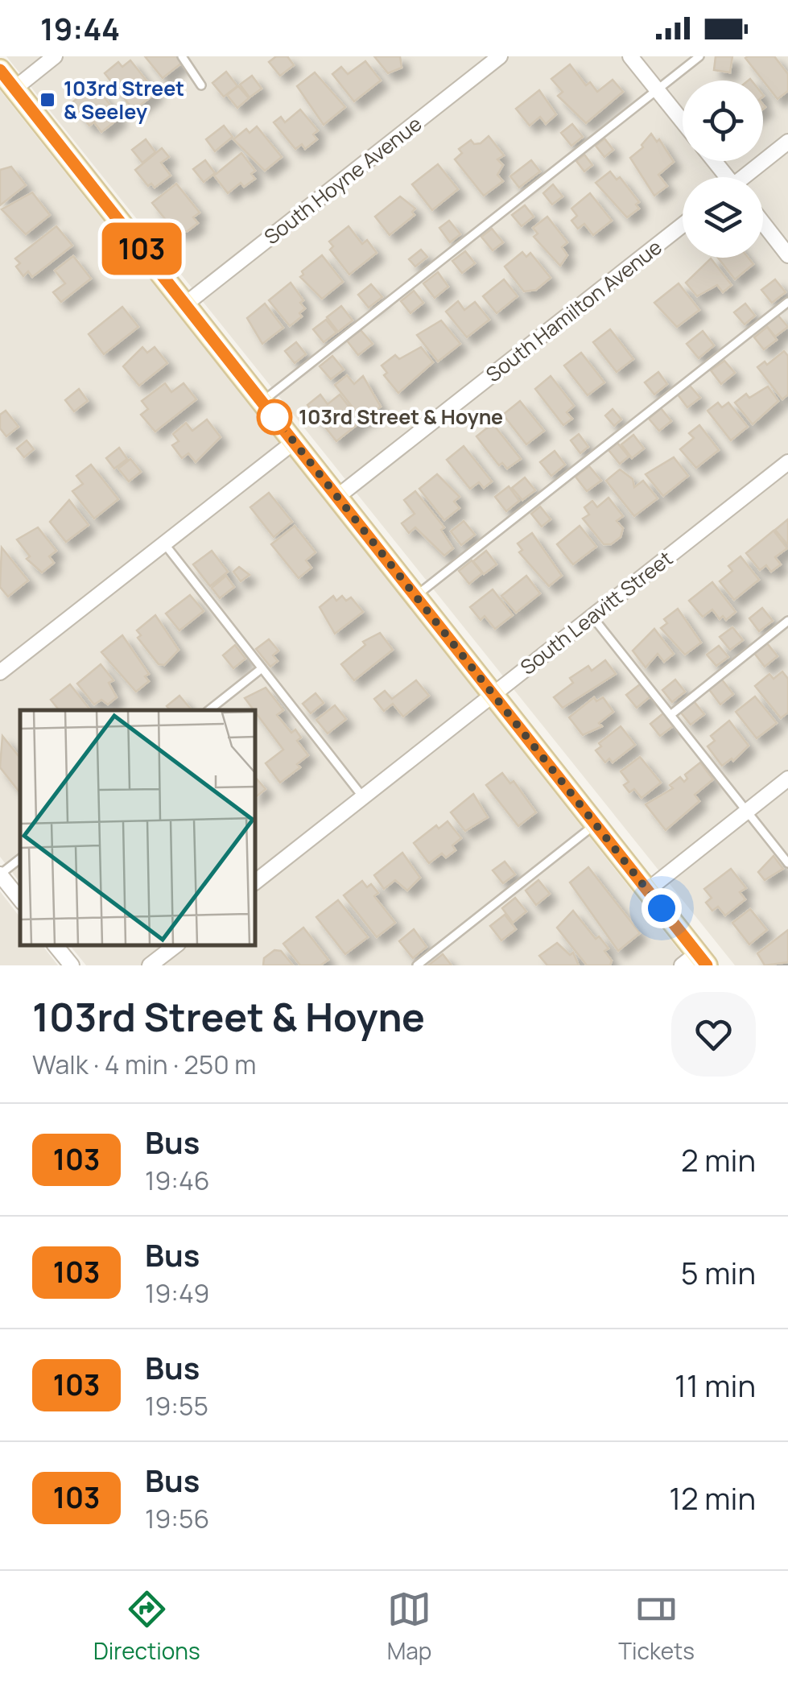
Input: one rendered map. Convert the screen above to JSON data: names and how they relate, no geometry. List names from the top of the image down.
{
  "streets": {
    "street": ["South Hoyne Avenue", "South Hamilton Avenue", "South Leavitt Street"]
  },
  "places": {
    "transit": ["103rd Street & Seeley"],
    "other": ["103rd Street & Hoyne"]
  },
  "lines": ["bus line 103"],
  "page": {
    "status": "19:44",
    "on_map": "103",
    "heading": ["103rd Street & Hoyne", "Walk · 4 min · 250 m"],
    "list": [
      {
        "mark": "103",
        "name": "Bus",
        "note": "19:46",
        "value": "2 min"
      },
      {
        "mark": "103",
        "name": "Bus",
        "note": "19:49",
        "value": "5 min"
      },
      {
        "mark": "103",
        "name": "Bus",
        "note": "19:55",
        "value": "11 min"
      },
      {
        "mark": "103",
        "name": "Bus",
        "note": "19:56",
        "value": "12 min"
      }
    ],
    "tabs": ["Directions", "Map", "Tickets"]
  }
}
